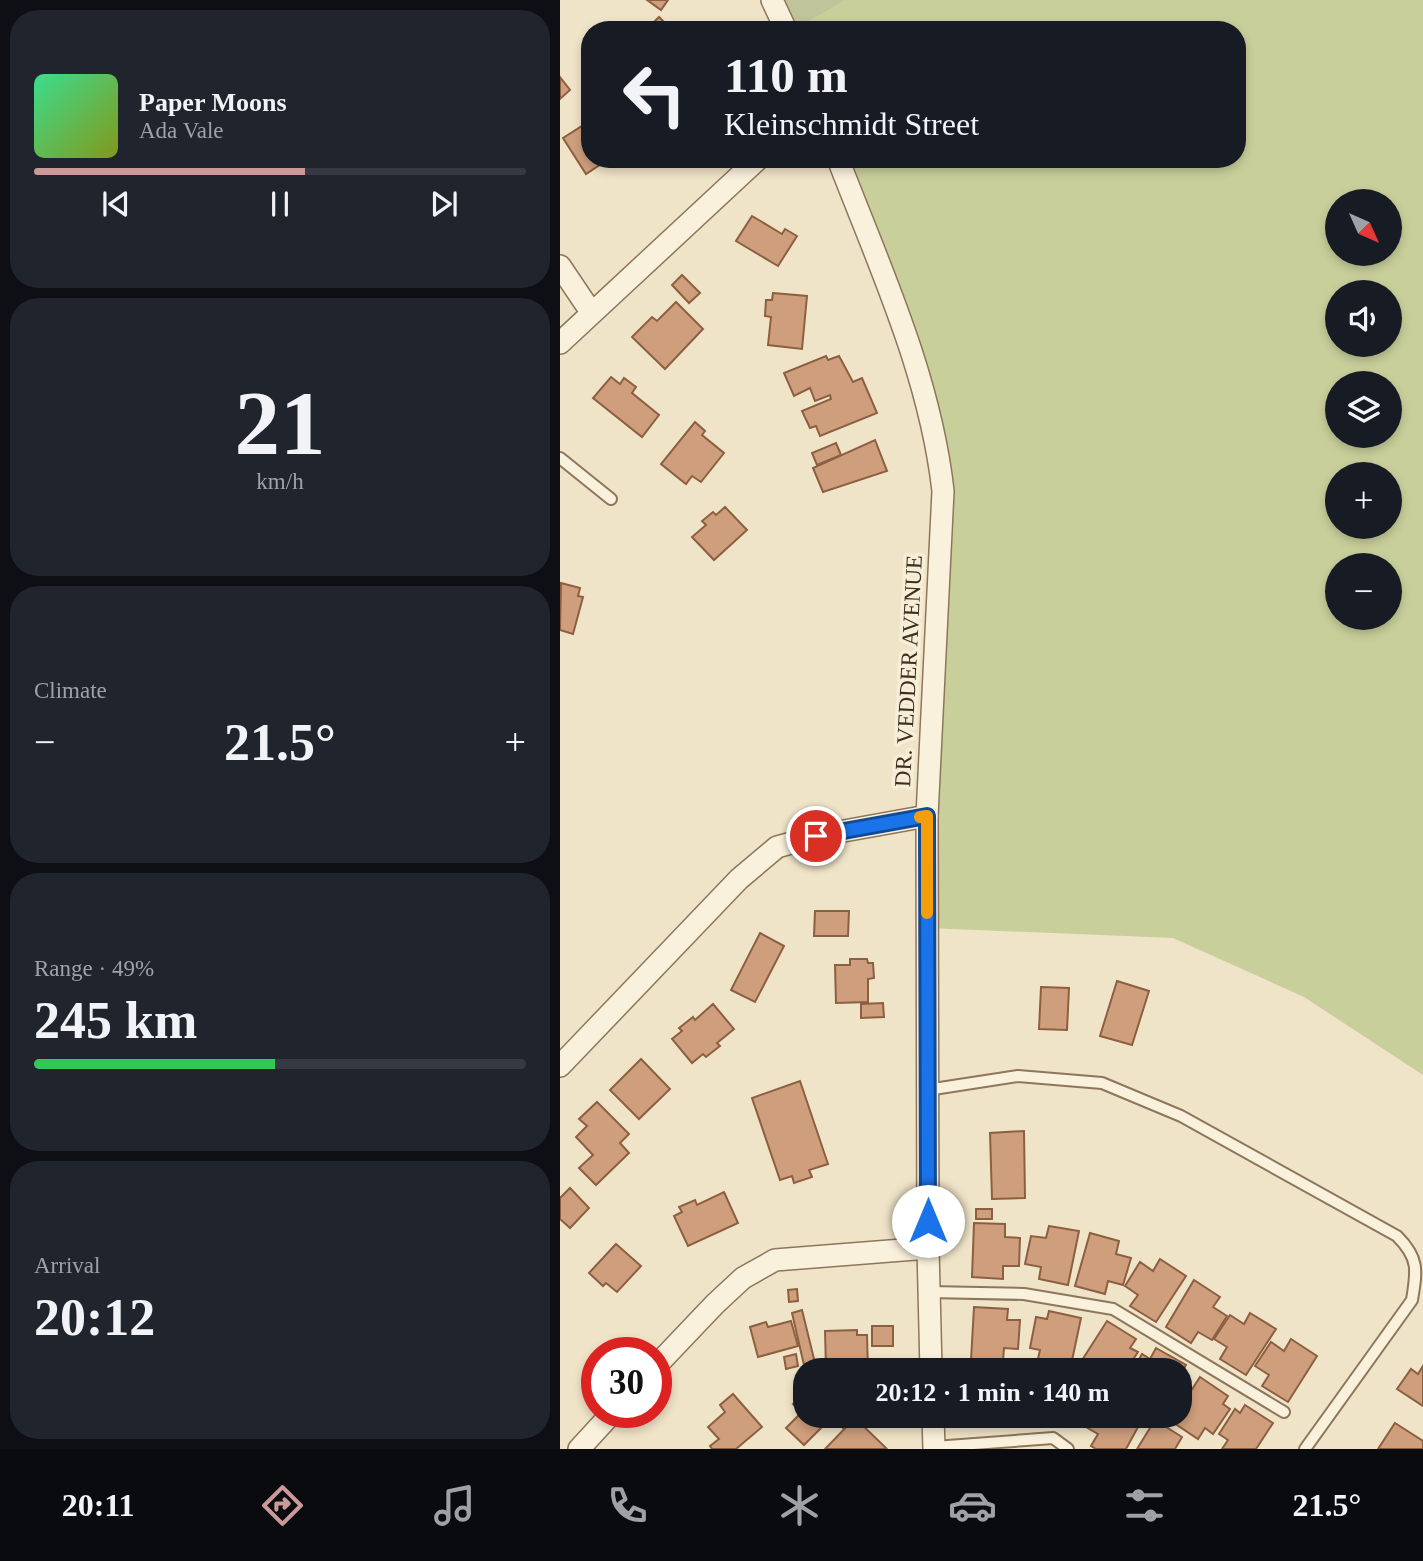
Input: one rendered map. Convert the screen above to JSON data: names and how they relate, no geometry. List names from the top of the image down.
{
  "streets": {
    "street": ["DR. VEDDER AVENUE"]
  },
  "north": "bottom right",
  "page": {
    "turn": ["110 m", "Kleinschmidt Street"],
    "song": ["Paper Moons", "Ada Vale"],
    "map_buttons": ["+", "−"],
    "tile": [
      ["21", "km/h"],
      "Climate",
      ["Range · 49%", "245 km"],
      ["Arrival", "20:12"]
    ],
    "heat": ["−", "21.5°", "+"],
    "limit": "30",
    "trip": "20:12 · 1 min · 140 m",
    "tabs": ["20:11", "21.5°"]
  }
}
